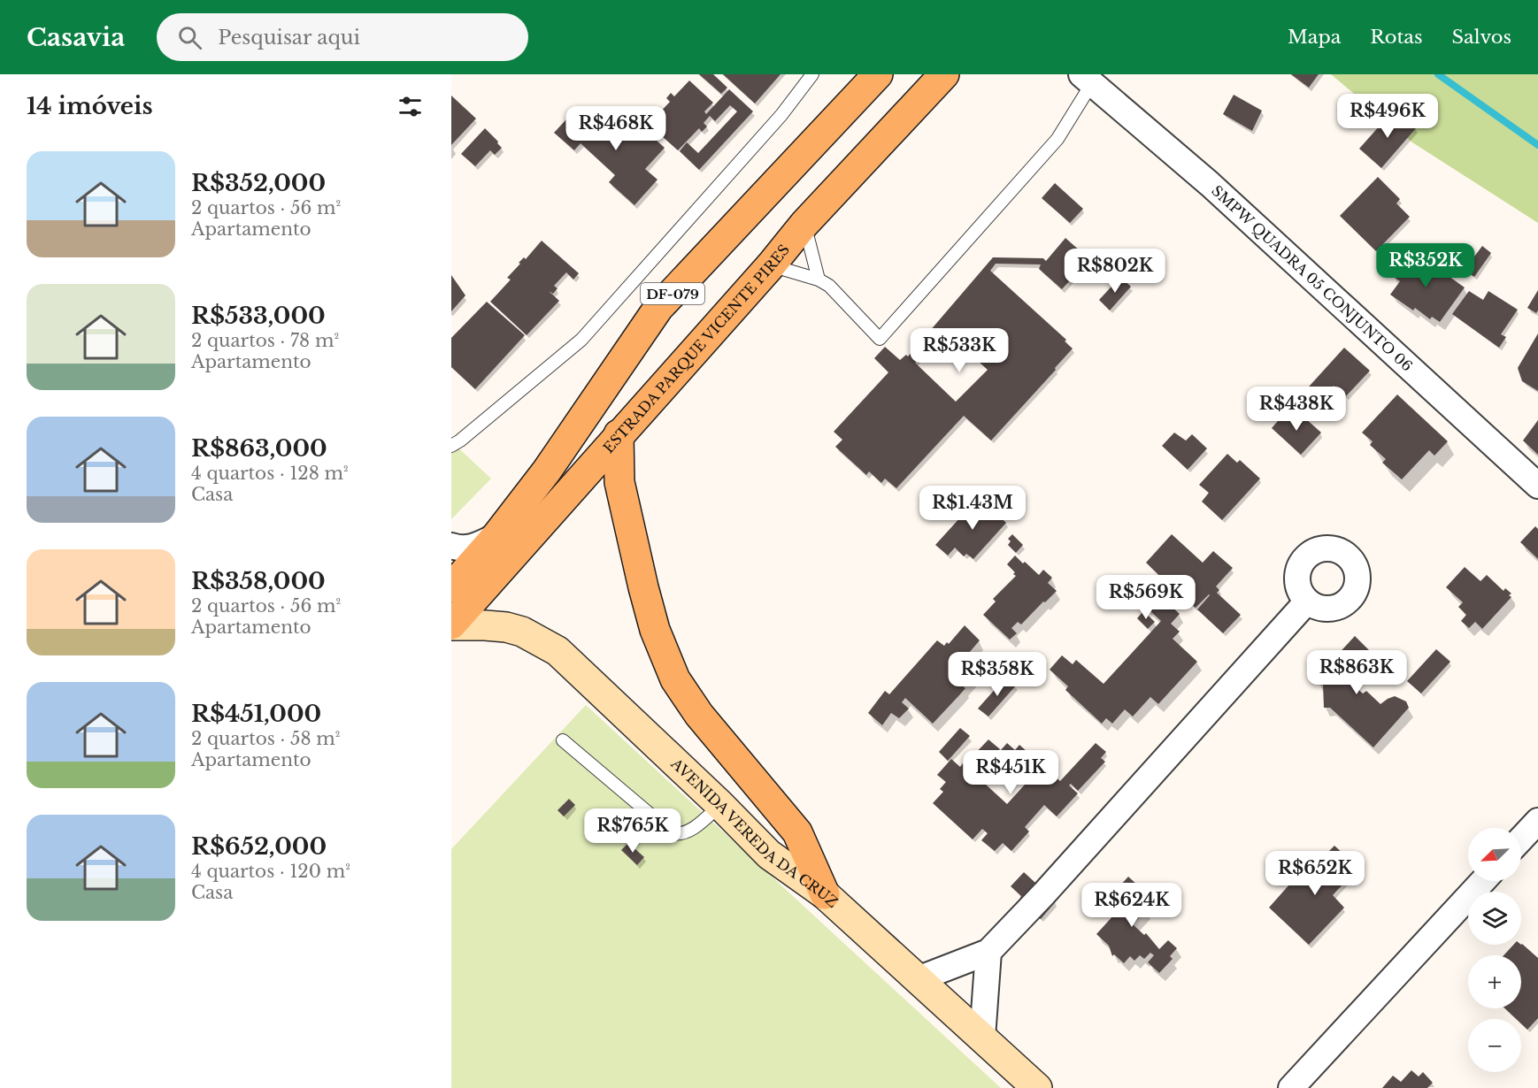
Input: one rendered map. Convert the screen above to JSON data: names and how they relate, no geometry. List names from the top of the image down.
{
  "streets": {
    "main road": ["DF-079", "ESTRADA PARQUE VICENTE PIRES"],
    "street": ["SMPW QUADRA 05 CONJUNTO 06", "AVENIDA VEREDA DA CRUZ"]
  },
  "crossings": [
    ["ESTRADA PARQUE VICENTE PIRES", "AVENIDA VEREDA DA CRUZ"]
  ],
  "north": "bottom left",
  "page": {
    "header": "Casavia",
    "search": "Pesquisar aqui",
    "nav": ["Mapa", "Rotas", "Salvos"],
    "heading": "14 imóveis",
    "price": [
      "R$496K",
      "R$468K",
      "R$352K",
      "R$802K",
      "R$533K",
      "R$438K",
      "R$1.43M",
      "R$569K",
      "R$863K",
      "R$358K",
      "R$451K",
      "R$765K",
      "R$652K",
      "R$624K"
    ],
    "list": [
      {
        "name": "R$352,000",
        "note": "2 quartos · 56 m² · Apartamento"
      },
      {
        "name": "R$533,000",
        "note": "2 quartos · 78 m² · Apartamento"
      },
      {
        "name": "R$863,000",
        "note": "4 quartos · 128 m² · Casa"
      },
      {
        "name": "R$358,000",
        "note": "2 quartos · 56 m² · Apartamento"
      },
      {
        "name": "R$451,000",
        "note": "2 quartos · 58 m² · Apartamento"
      },
      {
        "name": "R$652,000",
        "note": "4 quartos · 120 m² · Casa"
      }
    ],
    "map_buttons": ["+", "−"]
  }
}
